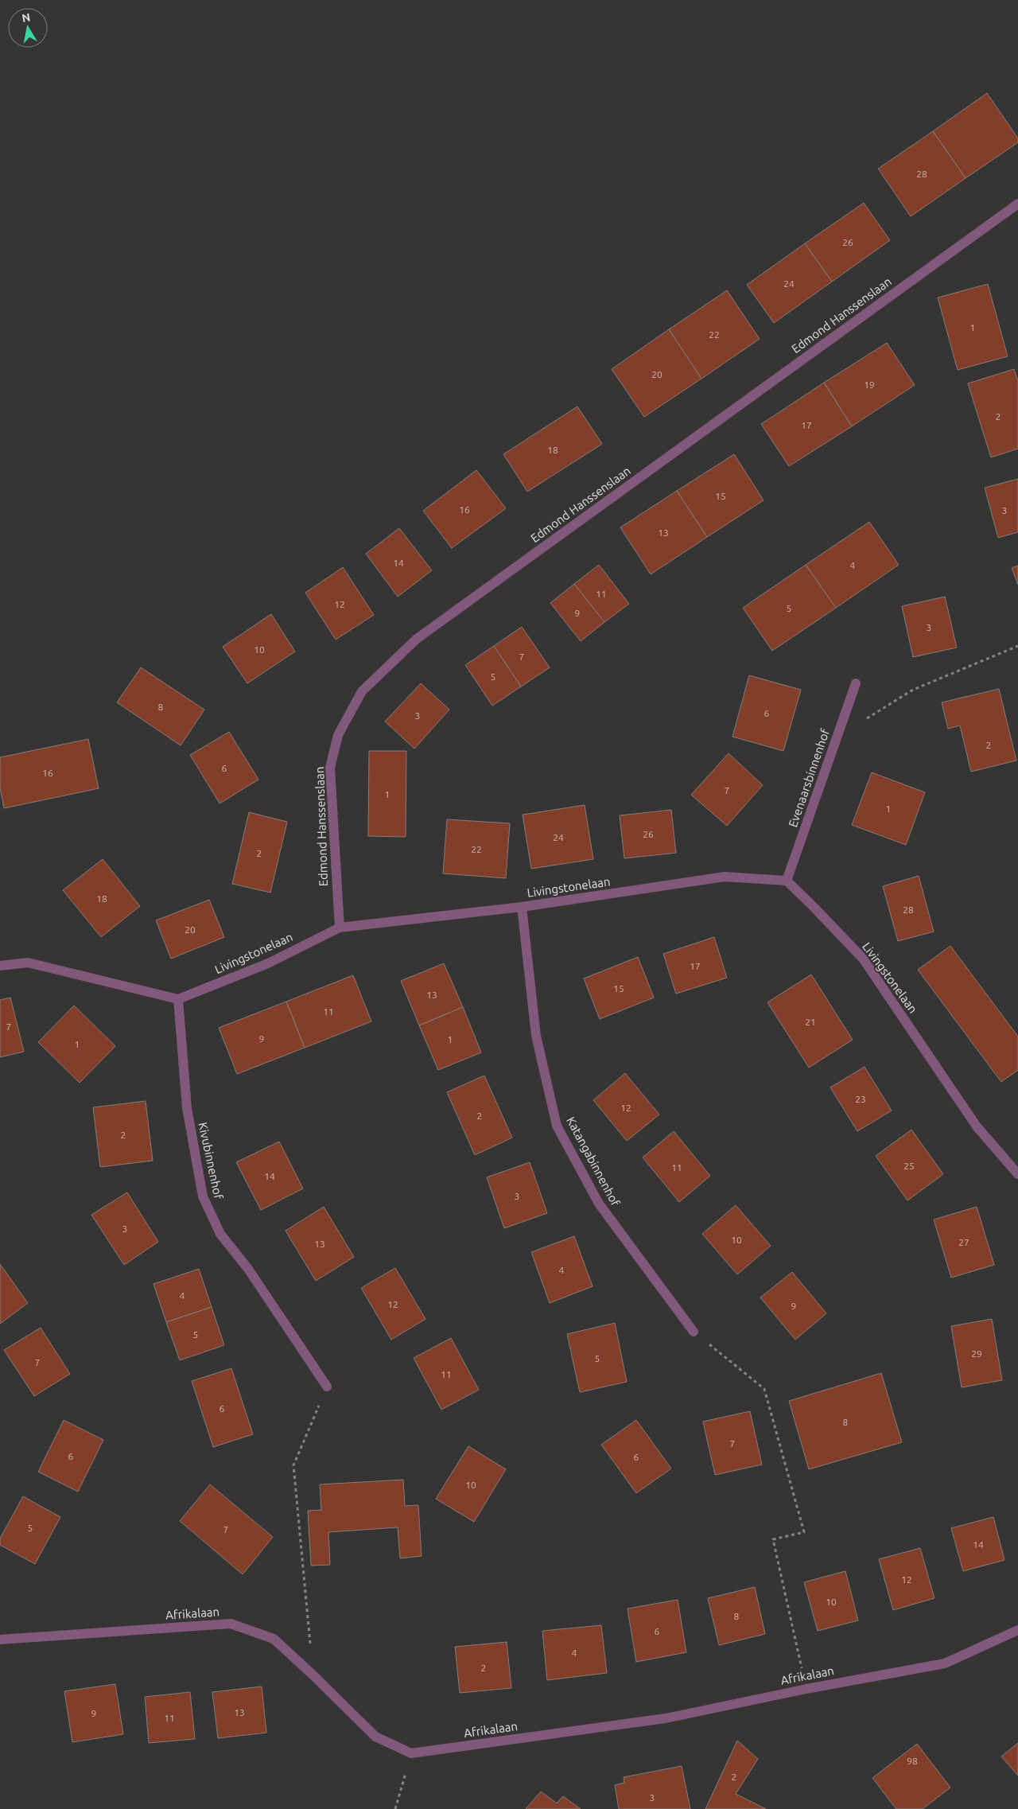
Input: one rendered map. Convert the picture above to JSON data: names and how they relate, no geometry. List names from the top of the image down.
{
  "streets": {
    "street": [
      "Edmond Hanssenslaan",
      "Evenaarsbinnenhof",
      "Livingstonelaan",
      "Kivubinnenhof",
      "Katangabinnenhof",
      "Afrikalaan"
    ]
  },
  "crossings": [
    ["Edmond Hanssenslaan", "Livingstonelaan"],
    ["Evenaarsbinnenhof", "Livingstonelaan"],
    ["Livingstonelaan", "Kivubinnenhof"],
    ["Livingstonelaan", "Katangabinnenhof"]
  ],
  "house_numbers": [
    "28",
    "26",
    "24",
    "1",
    "22",
    "20",
    "19",
    "2",
    "17",
    "18",
    "15",
    "16",
    "3",
    "13",
    "14",
    "4",
    "11",
    "12",
    "5",
    "9",
    "3",
    "10",
    "7",
    "5",
    "8",
    "6",
    "3",
    "2",
    "6",
    "16",
    "7",
    "1",
    "1",
    "26",
    "24",
    "22",
    "2",
    "18",
    "28",
    "20",
    "17",
    "15",
    "13",
    "11",
    "21",
    "7",
    "9",
    "1",
    "1",
    "23",
    "12",
    "2",
    "2",
    "25",
    "11",
    "14",
    "3",
    "3",
    "10",
    "27",
    "13",
    "4",
    "4",
    "12",
    "9",
    "5",
    "29",
    "5",
    "7",
    "11",
    "6",
    "8",
    "7",
    "6",
    "6",
    "10",
    "5",
    "7",
    "14",
    "12",
    "10",
    "8",
    "6",
    "4",
    "2",
    "13",
    "9",
    "11",
    "98",
    "2",
    "3"
  ],
  "north": "top"
}
